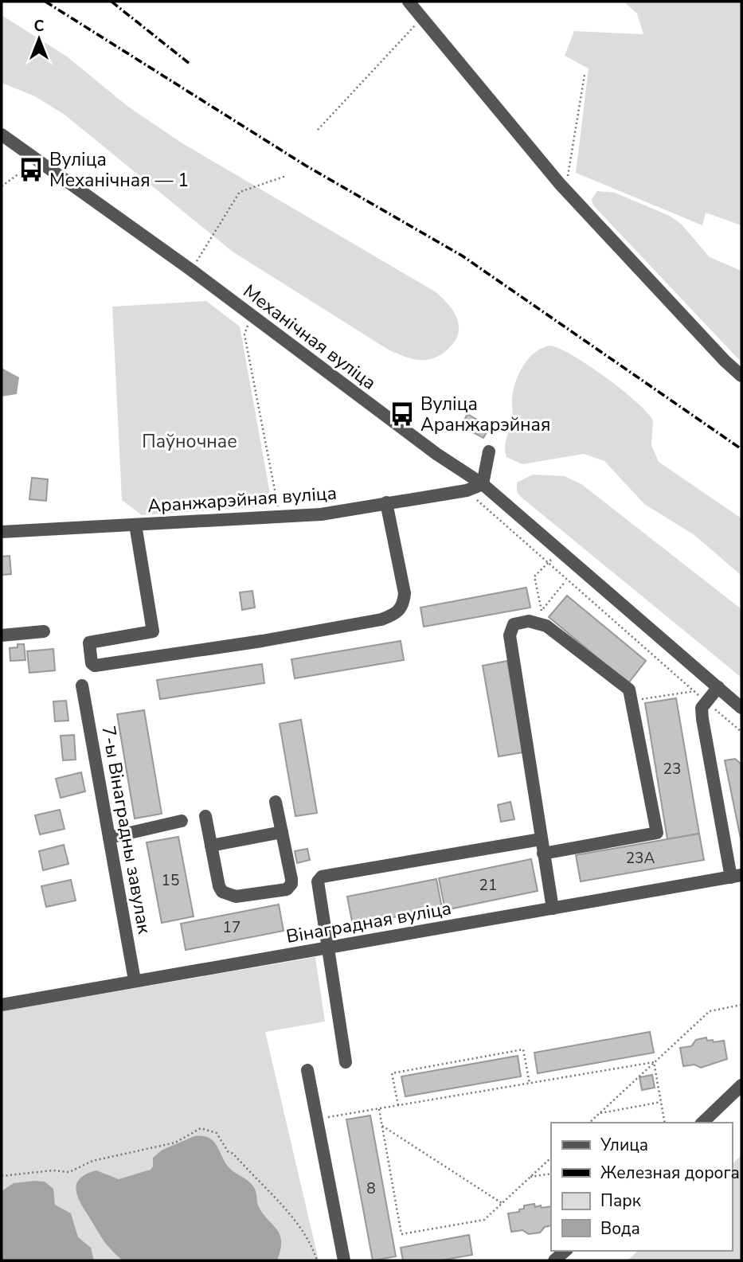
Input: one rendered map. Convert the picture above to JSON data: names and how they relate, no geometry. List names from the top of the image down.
{
  "streets": {
    "street": [
      "Механічная вуліца",
      "Аранжарэйная вуліца",
      "7-ы Вінаградны завулак",
      "Вінаградная вуліца"
    ]
  },
  "crossings": [
    ["Механічная вуліца", "Аранжарэйная вуліца"],
    ["7-ы Вінаградны завулак", "Вінаградная вуліца"]
  ],
  "parks": ["Паўночнае"],
  "places": {
    "bus stop": ["Вуліца Механічная — 1", "Вуліца Аранжарэйная"]
  },
  "house_numbers": [
    "23",
    "23А",
    "15",
    "21",
    "17",
    "8"
  ],
  "legend": [
    "Улица",
    "Железная дорога",
    "Парк",
    "Вода"
  ],
  "north": "top"
}
